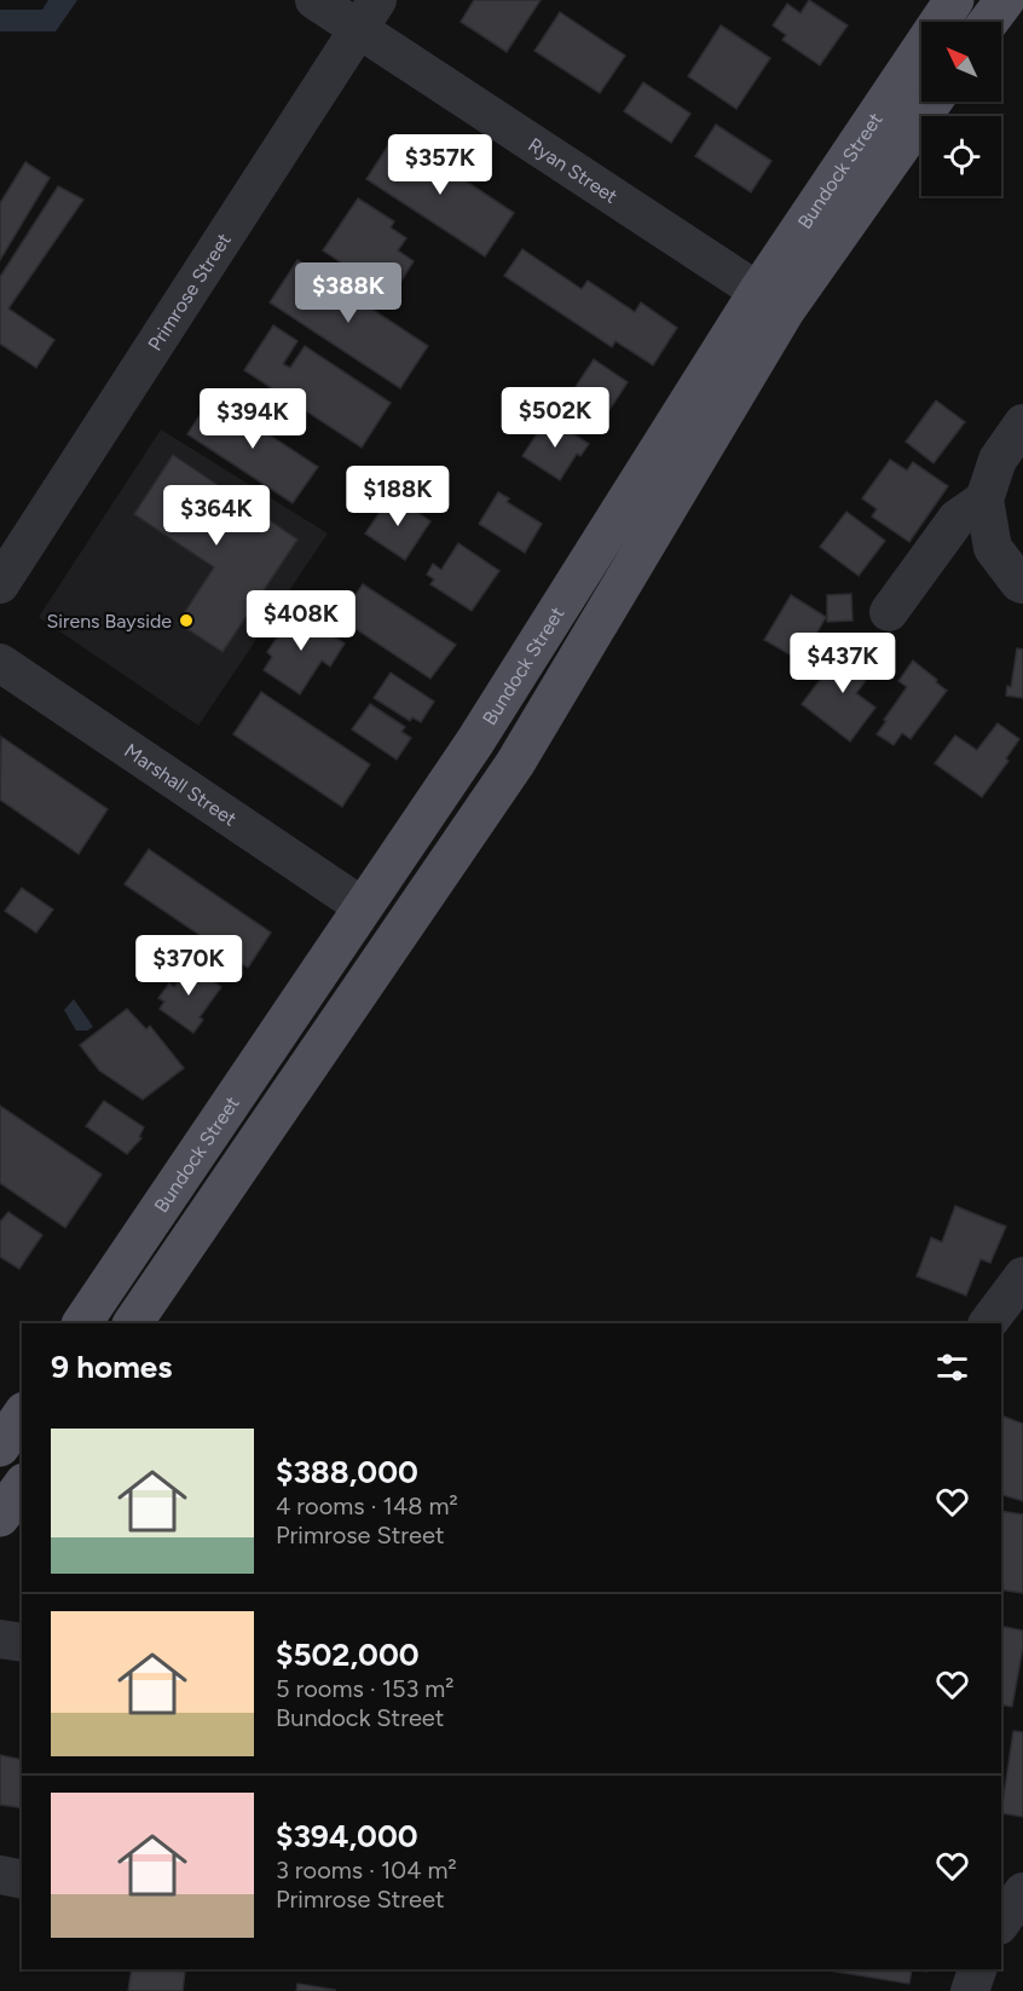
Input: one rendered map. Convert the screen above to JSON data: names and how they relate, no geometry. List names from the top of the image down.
{
  "streets": {
    "main road": ["Bundock Street"],
    "street": ["Ryan Street", "Primrose Street", "Marshall Street"]
  },
  "crossings": [
    ["Ryan Street", "Bundock Street"],
    ["Ryan Street", "Primrose Street"],
    ["Bundock Street", "Marshall Street"]
  ],
  "places": ["Sirens Bayside"],
  "north": "top left",
  "page": {
    "price": [
      "$357K",
      "$388K",
      "$502K",
      "$394K",
      "$188K",
      "$364K",
      "$408K",
      "$437K",
      "$370K"
    ],
    "heading": "9 homes",
    "list": [
      {
        "name": "$388,000",
        "note": "4 rooms · 148 m² · Primrose Street"
      },
      {
        "name": "$502,000",
        "note": "5 rooms · 153 m² · Bundock Street"
      },
      {
        "name": "$394,000",
        "note": "3 rooms · 104 m² · Primrose Street"
      }
    ]
  }
}
